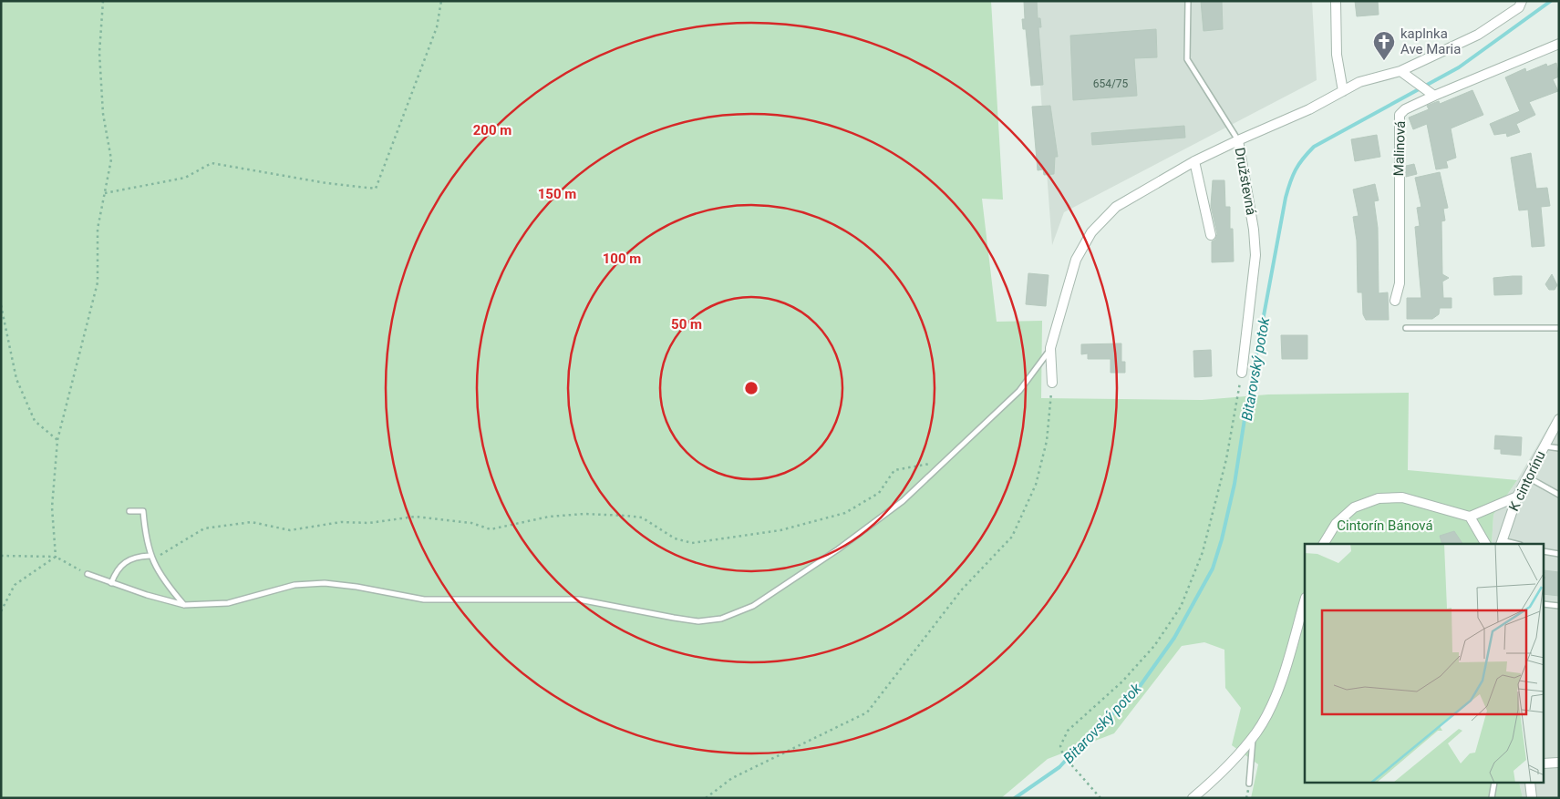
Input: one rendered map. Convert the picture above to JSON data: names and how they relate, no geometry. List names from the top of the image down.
{
  "streets": {
    "street": ["Malinová", "Družstevná", "K cintorínu"]
  },
  "water": ["Bitarovský potok"],
  "parks": ["Cintorín Bánová"],
  "places": {
    "church": ["kaplnka Ave Maria"]
  },
  "house_numbers": ["654/75"],
  "rings": [
    "200 m",
    "150 m",
    "100 m",
    "50 m"
  ]
}
